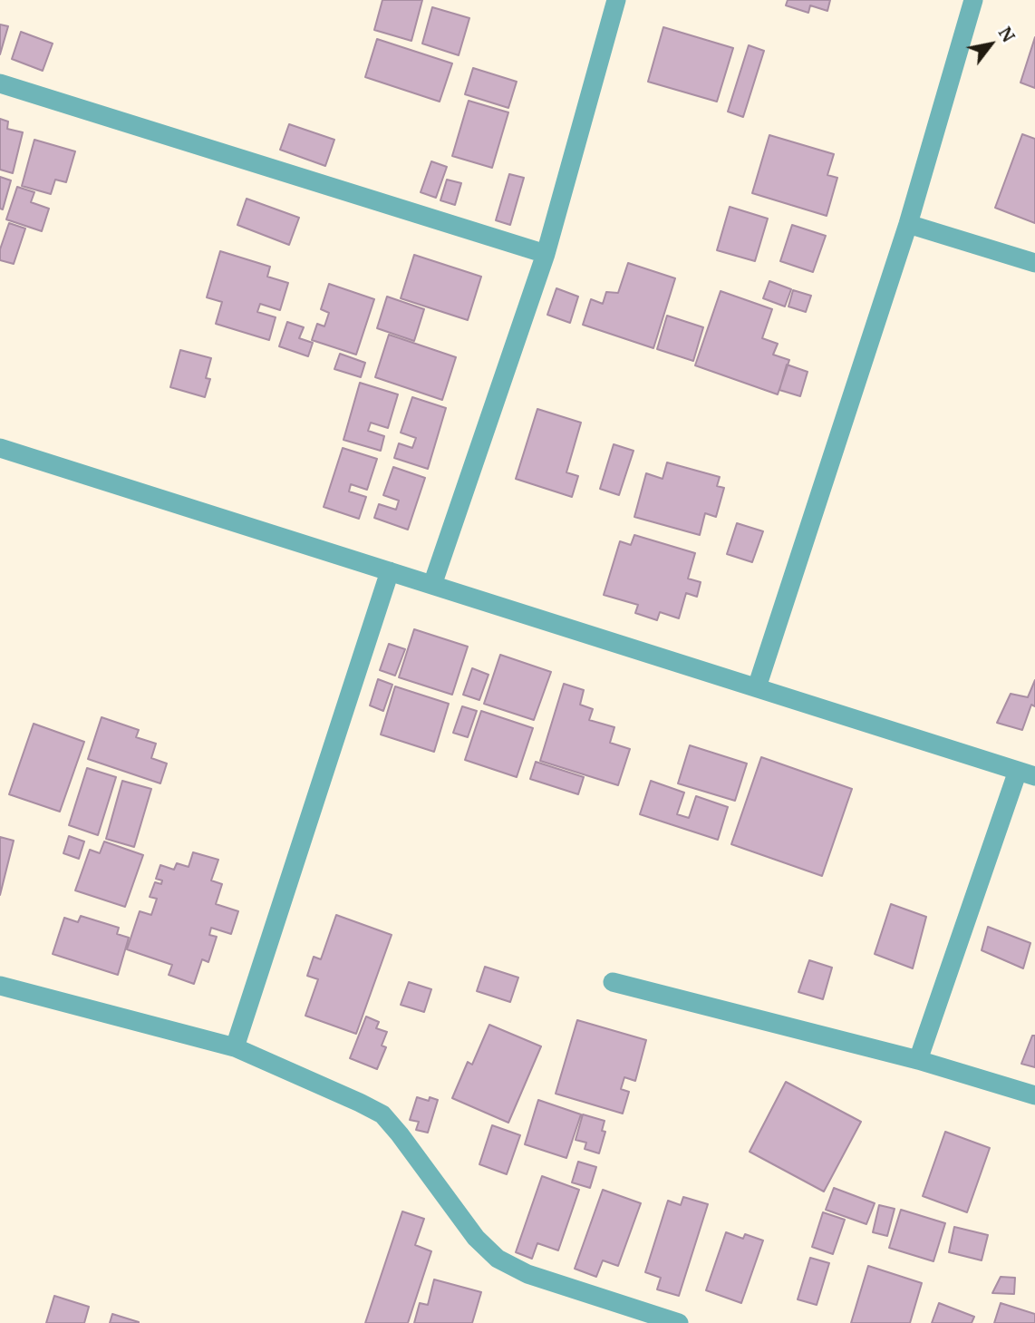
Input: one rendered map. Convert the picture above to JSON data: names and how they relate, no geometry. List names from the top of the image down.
{
  "north": "top right"
}
